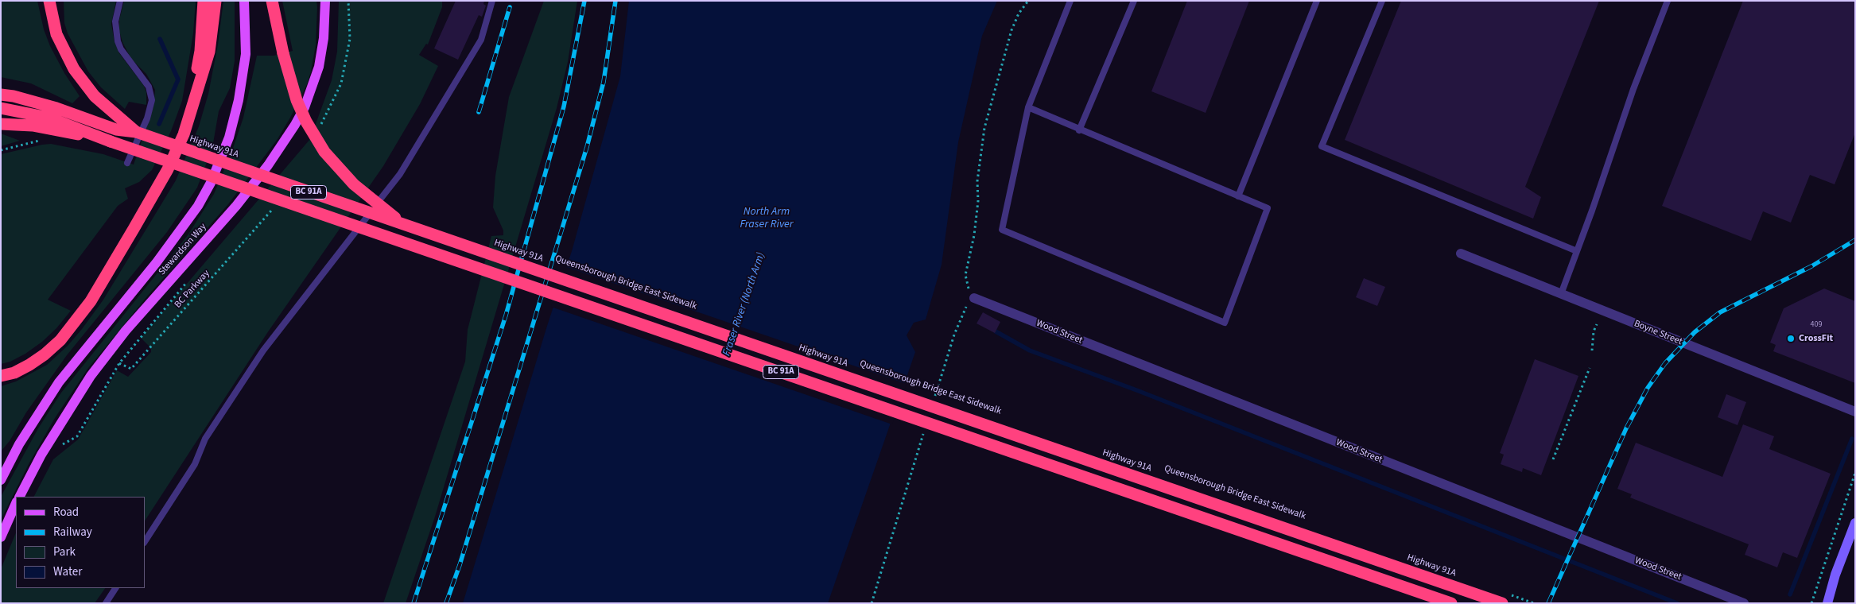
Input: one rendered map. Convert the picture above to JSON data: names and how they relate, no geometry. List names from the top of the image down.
{
  "streets": {
    "highway": ["Highway 91A", "BC 91A"],
    "main road": ["Stewardson Way"],
    "street": ["Wood Street", "Boyne Street"],
    "path": ["Queensborough Bridge East Sidewalk", "BC Parkway"]
  },
  "water": ["North Arm Fraser River", "Fraser River (North Arm)"],
  "places": ["CrossFit"],
  "house_numbers": ["409"],
  "legend": [
    "Road",
    "Railway",
    "Park",
    "Water"
  ]
}
